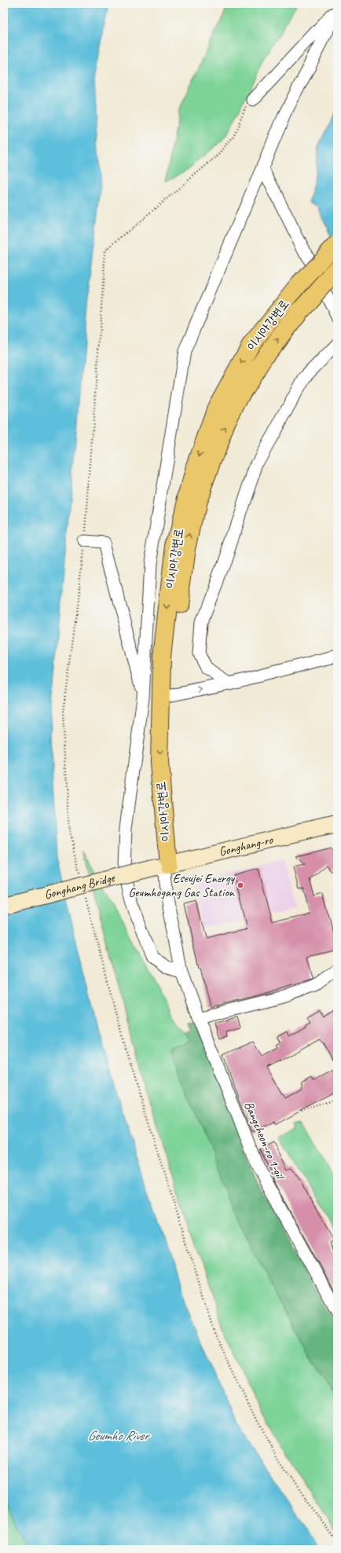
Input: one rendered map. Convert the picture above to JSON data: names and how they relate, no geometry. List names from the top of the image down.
{
  "streets": {
    "highway": ["이시아강변로"],
    "main road": ["Gonghang-ro", "Gonghang Bridge"],
    "street": ["Bangcheon-ro 1-gil"]
  },
  "crossings": [
    ["이시아강변로", "Gonghang-ro"],
    ["이시아강변로", "Gonghang Bridge"],
    ["이시아강변로", "Bangcheon-ro 1-gil"],
    ["Gonghang-ro", "Gonghang Bridge"],
    ["Gonghang-ro", "Bangcheon-ro 1-gil"],
    ["Gonghang Bridge", "Bangcheon-ro 1-gil"]
  ],
  "water": ["Geumho River"],
  "places": ["Eseujei Energy Geumhogang Gas Station"]
}
